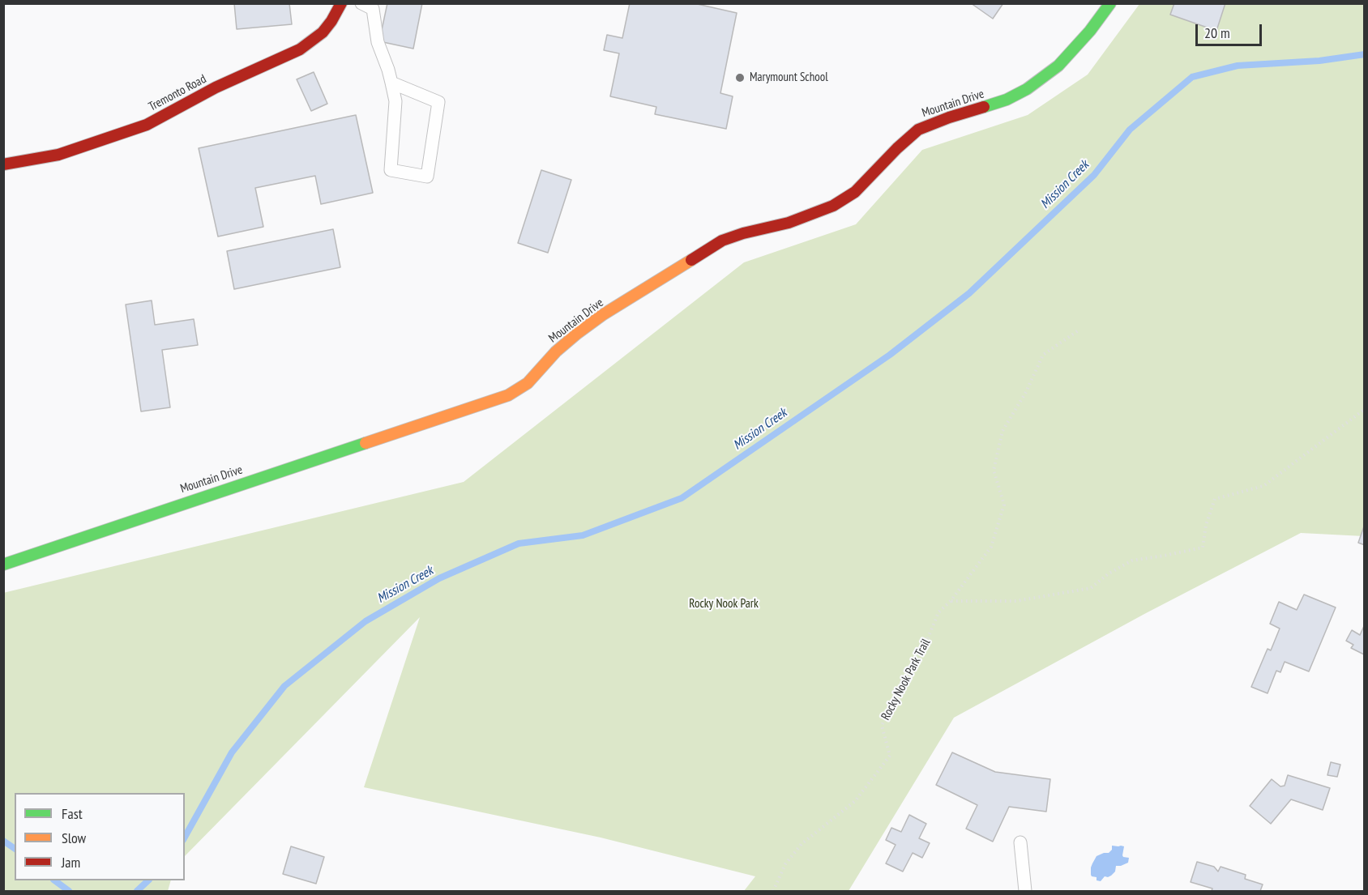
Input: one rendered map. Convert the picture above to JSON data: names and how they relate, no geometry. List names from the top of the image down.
{
  "streets": {
    "street": ["Tremonto Road", "Mountain Drive"],
    "path": ["Rocky Nook Park Trail"]
  },
  "water": ["Mission Creek"],
  "parks": ["Rocky Nook Park"],
  "places": ["Marymount School"],
  "legend": ["Fast", "Slow", "Jam"],
  "scale_bar": "20 m"
}
